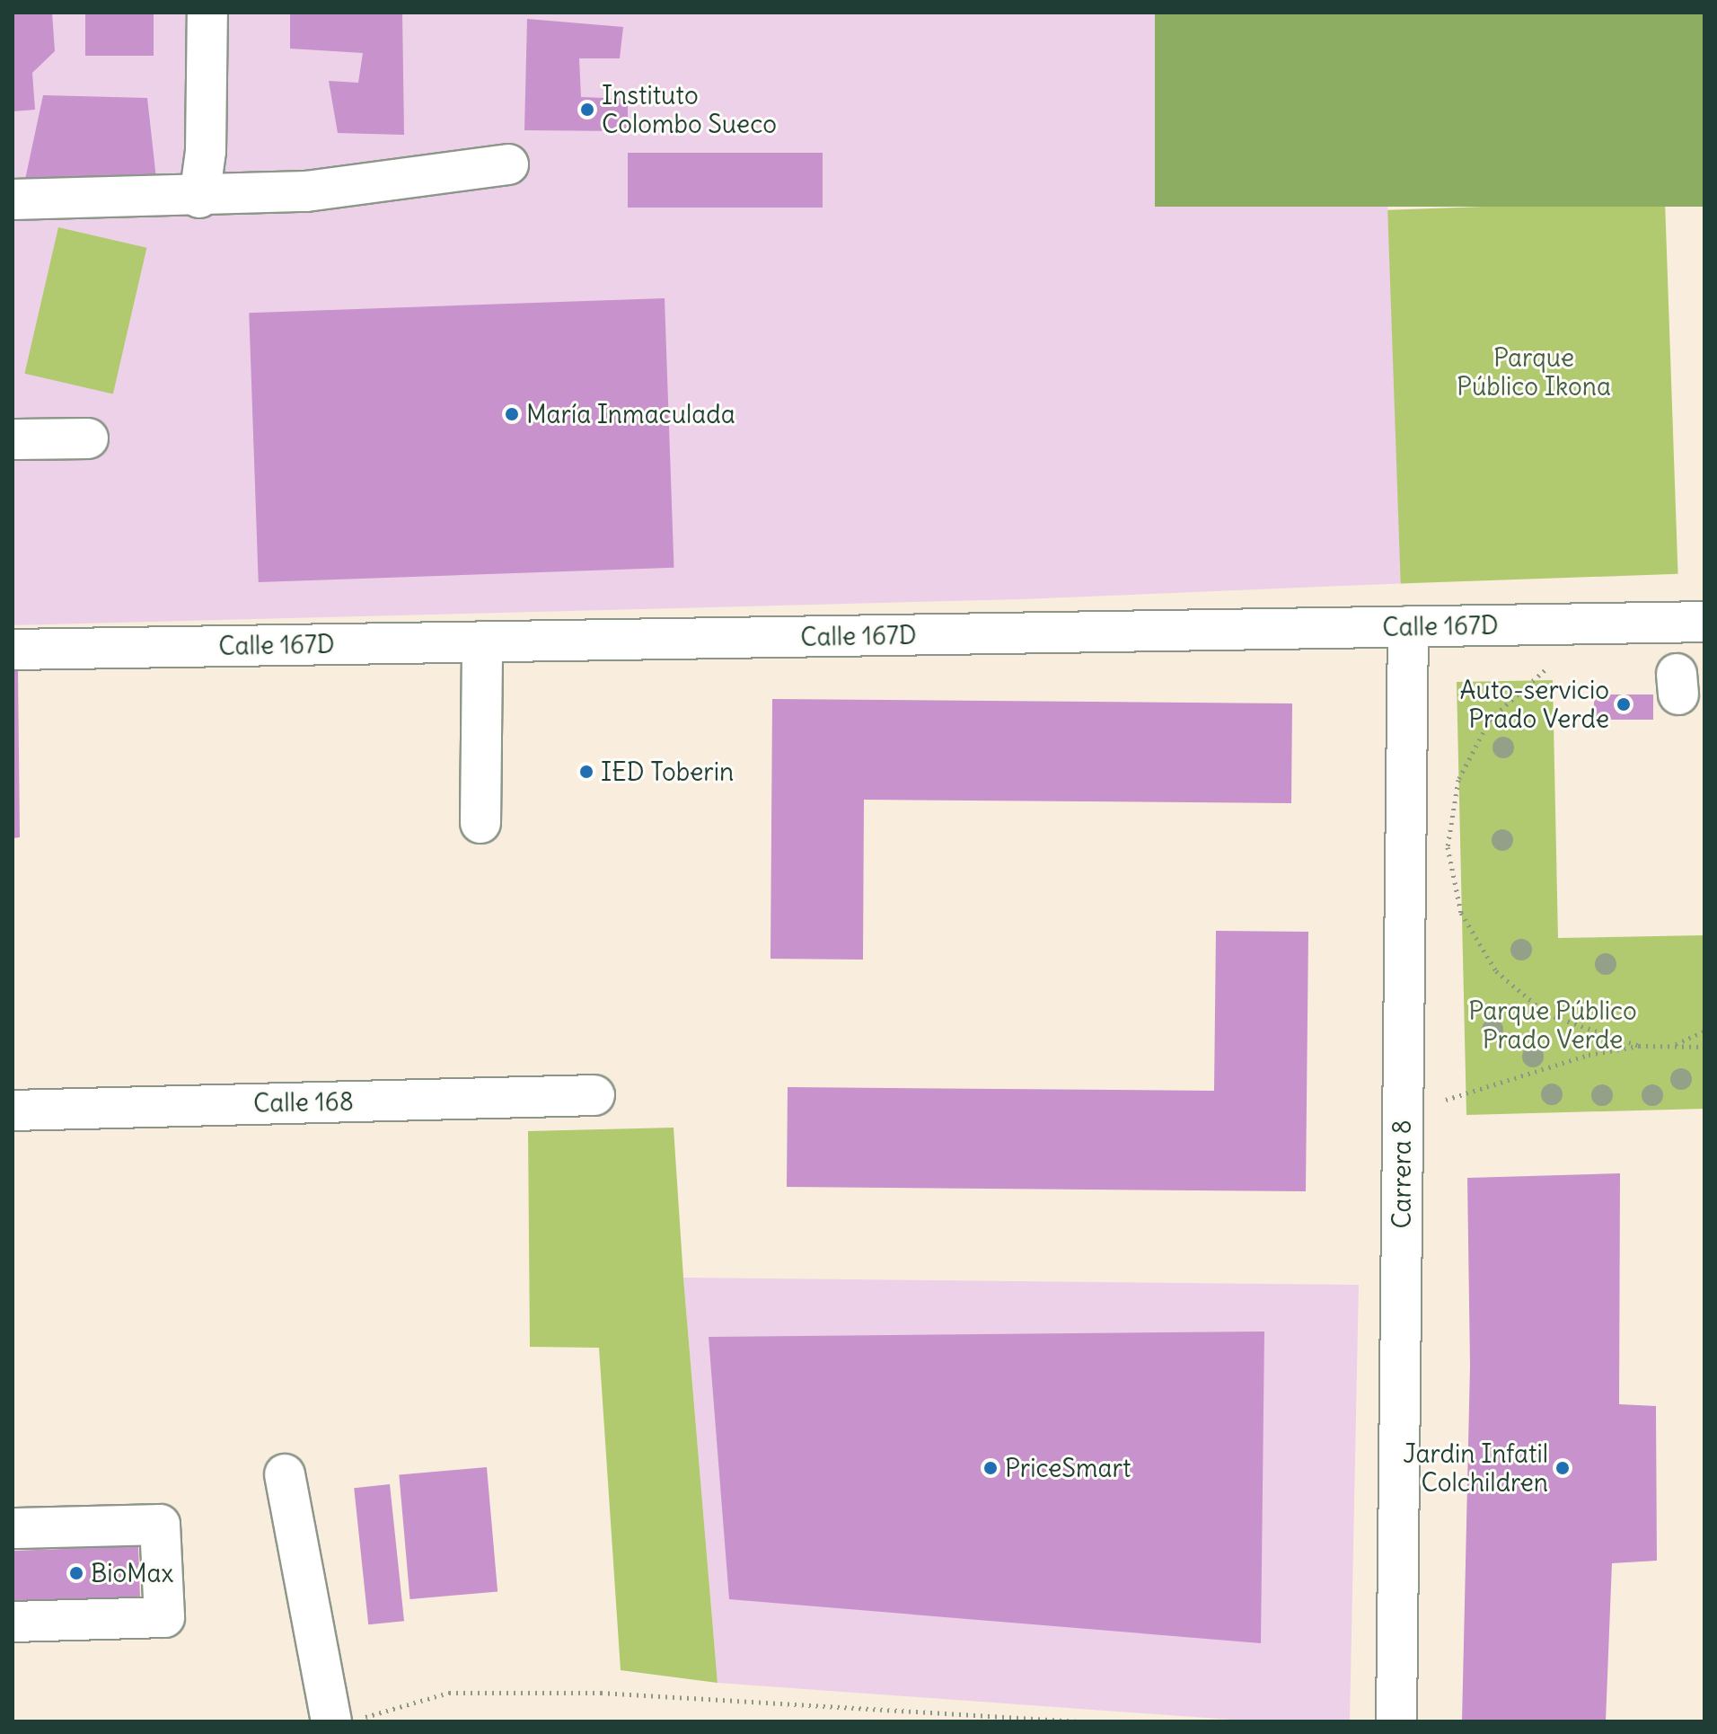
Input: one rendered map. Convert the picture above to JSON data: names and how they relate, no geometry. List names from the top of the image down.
{
  "streets": {
    "street": ["Calle 167D", "Calle 168", "Carrera 8"]
  },
  "crossings": [
    ["Calle 167D", "Carrera 8"]
  ],
  "parks": ["Parque Público Ikona", "Parque Público Prado Verde"],
  "places": [
    "Instituto Colombo Sueco",
    "María Inmaculada",
    "Auto-servicio Prado Verde",
    "IED Toberin",
    "PriceSmart",
    "Jardin Infatil Colchildren",
    "BioMax"
  ]
}
